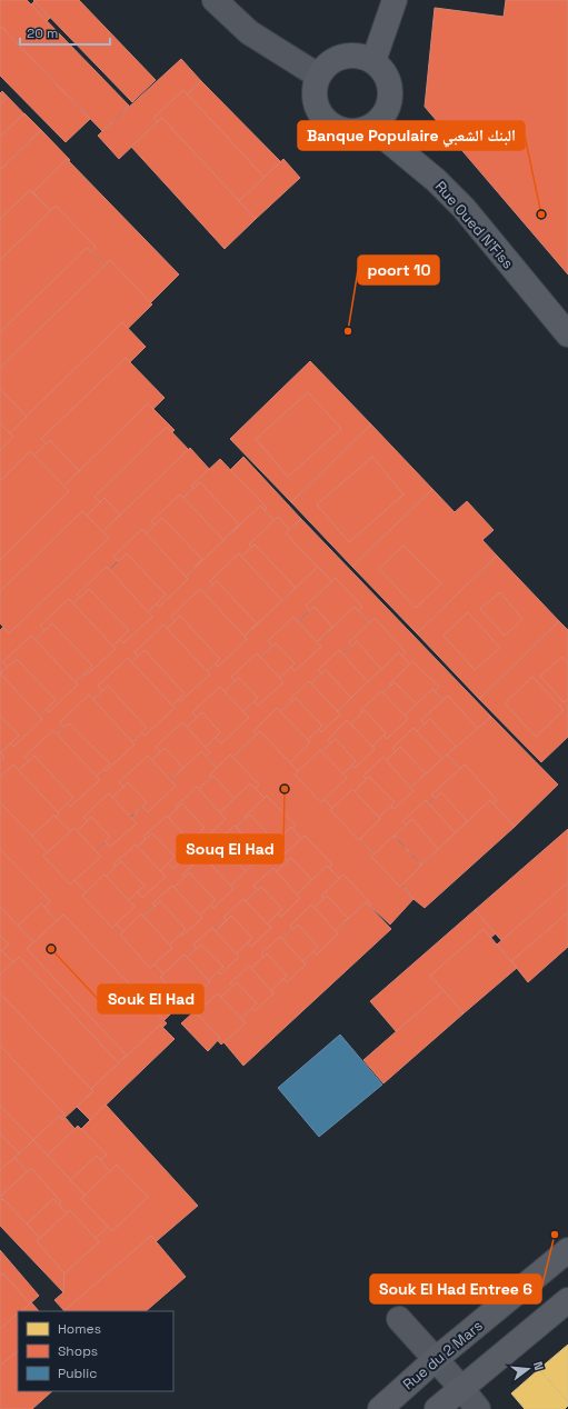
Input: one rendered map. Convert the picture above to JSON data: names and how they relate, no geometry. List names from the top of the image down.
{
  "streets": {
    "street": ["Rue Oued N'Fiss", "Rue du 2 Mars"]
  },
  "places": [
    "Banque Populaire البنك الشعبي",
    "poort 10",
    "Souq El Had",
    "Souk El Had",
    "Souk El Had Entree 6"
  ],
  "legend": ["Homes", "Shops", "Public"],
  "scale_bar": "20 m",
  "north": "right"
}
